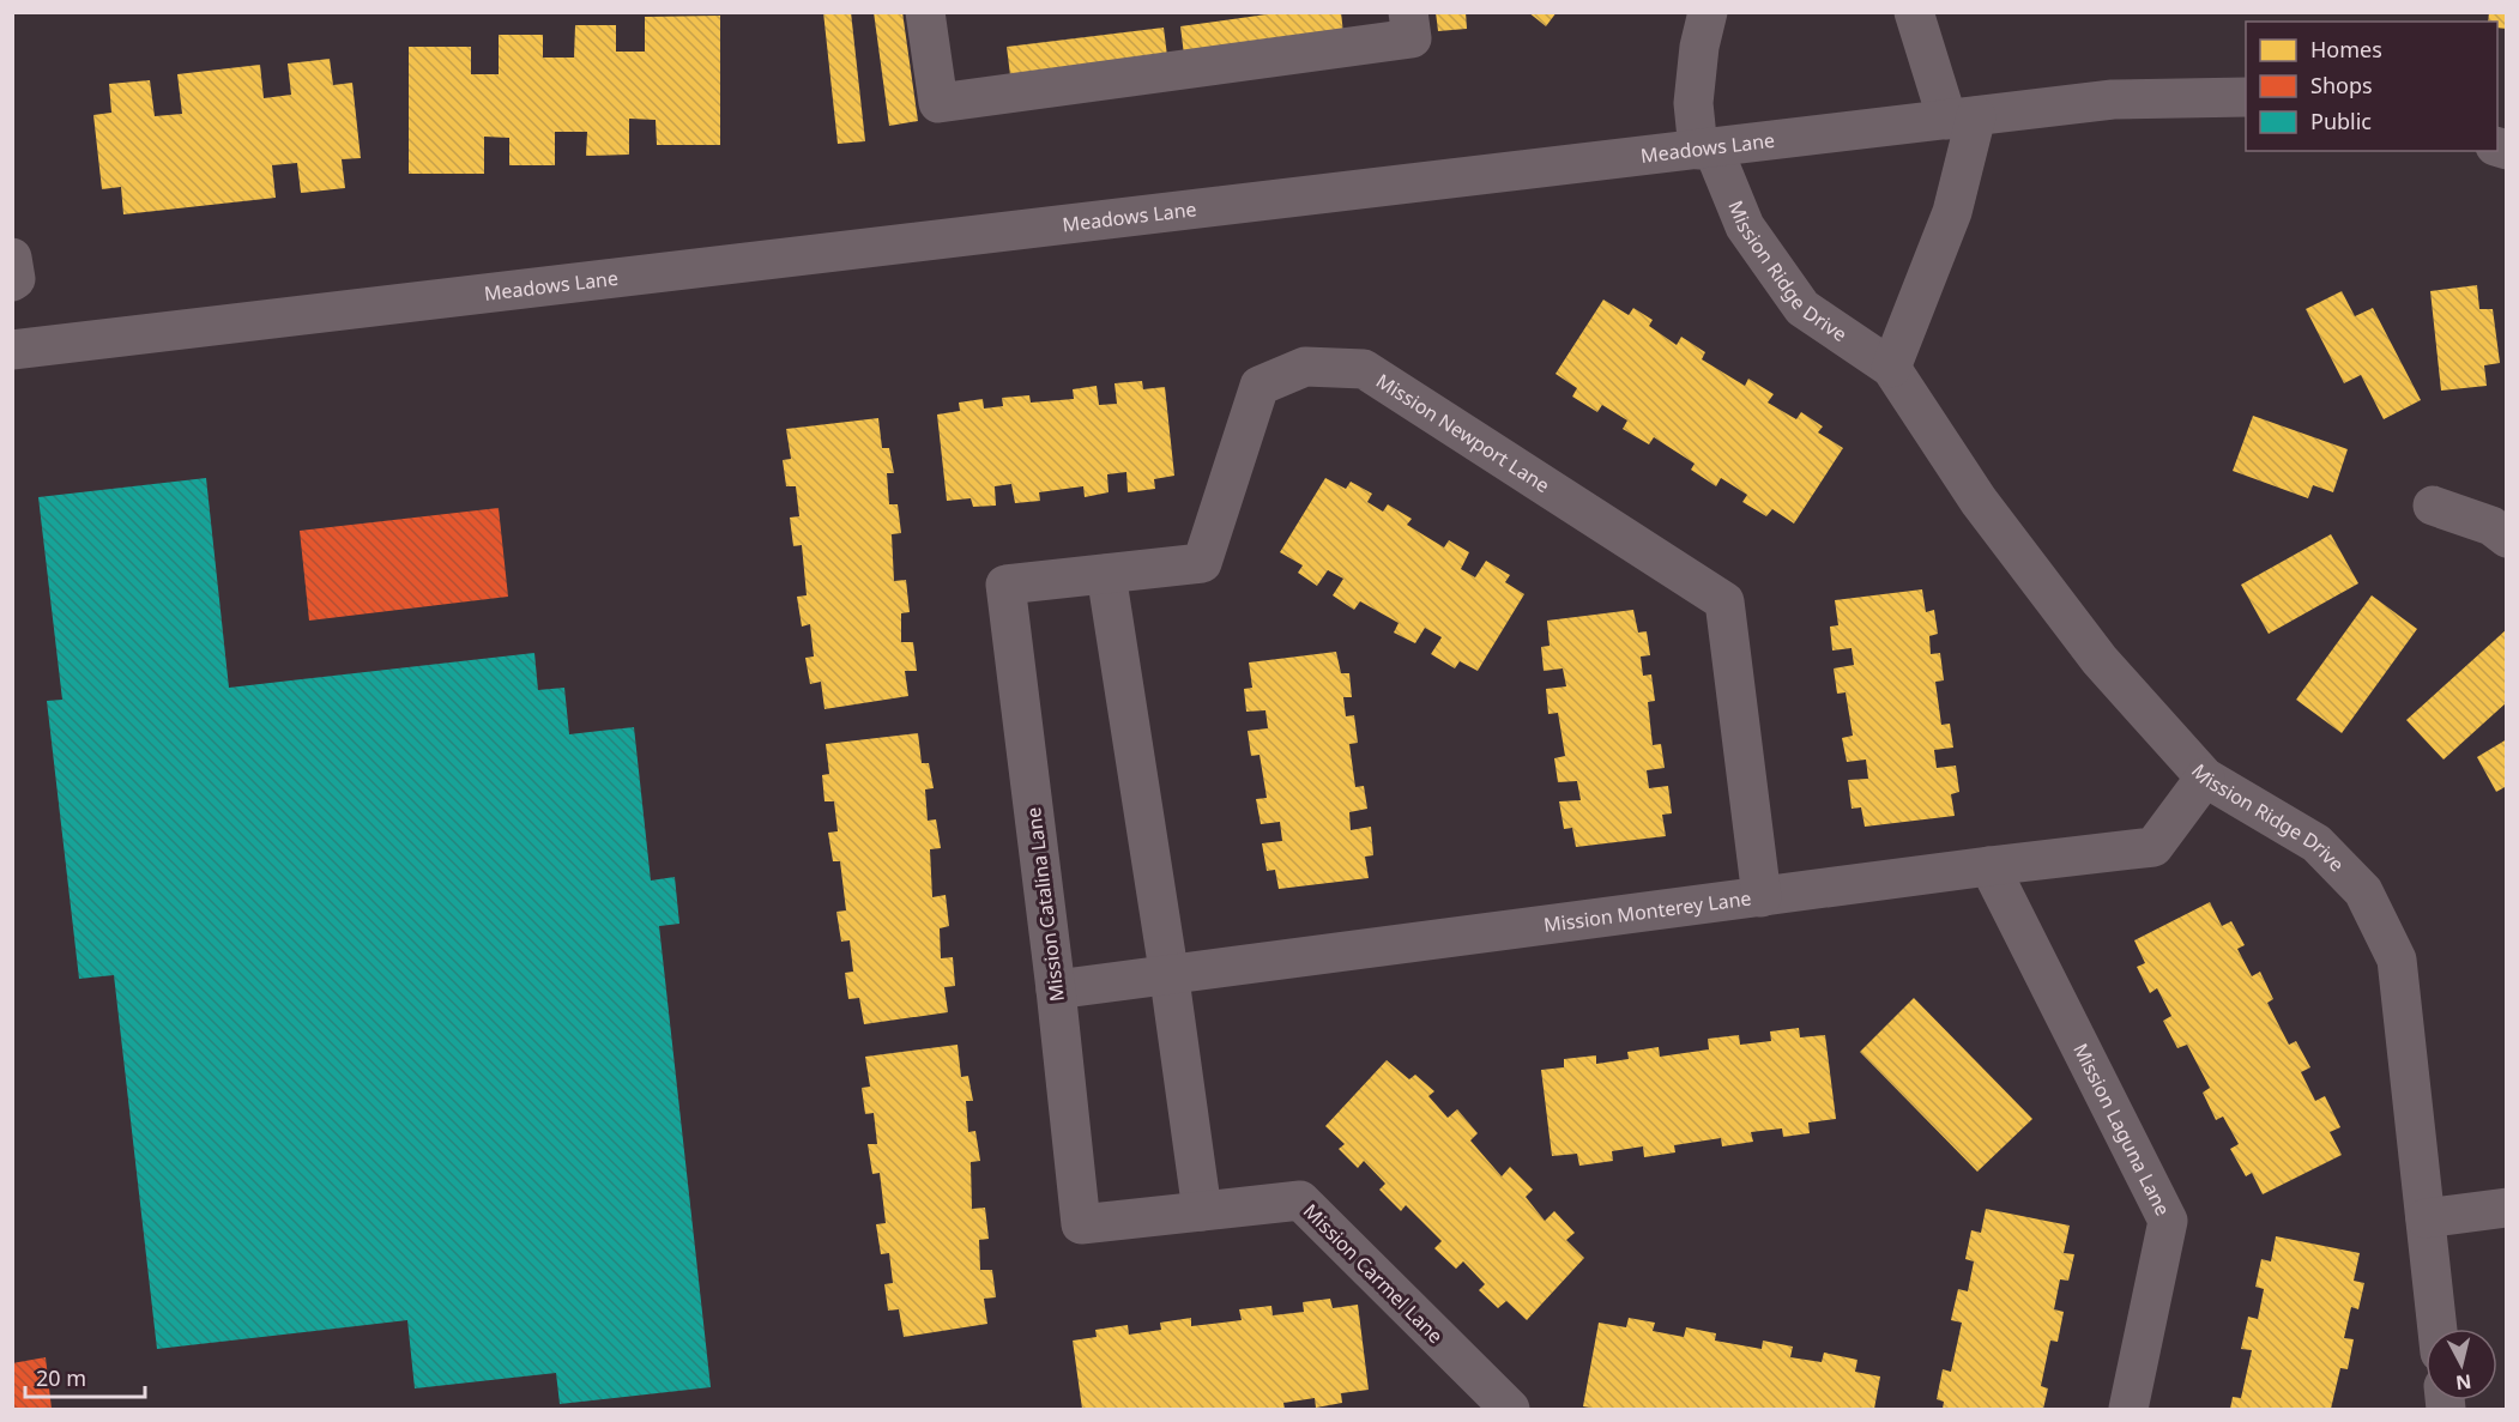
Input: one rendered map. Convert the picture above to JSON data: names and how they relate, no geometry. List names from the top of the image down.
{
  "streets": {
    "street": [
      "Meadows Lane",
      "Mission Ridge Drive",
      "Mission Newport Lane",
      "Mission Catalina Lane",
      "Mission Monterey Lane",
      "Mission Laguna Lane",
      "Mission Carmel Lane"
    ]
  },
  "crossings": [
    ["Meadows Lane", "Mission Ridge Drive"],
    ["Mission Ridge Drive", "Mission Monterey Lane"],
    ["Mission Newport Lane", "Mission Catalina Lane"],
    ["Mission Newport Lane", "Mission Monterey Lane"],
    ["Mission Catalina Lane", "Mission Monterey Lane"],
    ["Mission Catalina Lane", "Mission Carmel Lane"],
    ["Mission Monterey Lane", "Mission Laguna Lane"]
  ],
  "legend": ["Homes", "Shops", "Public"],
  "scale_bar": "20 m",
  "north": "bottom"
}
